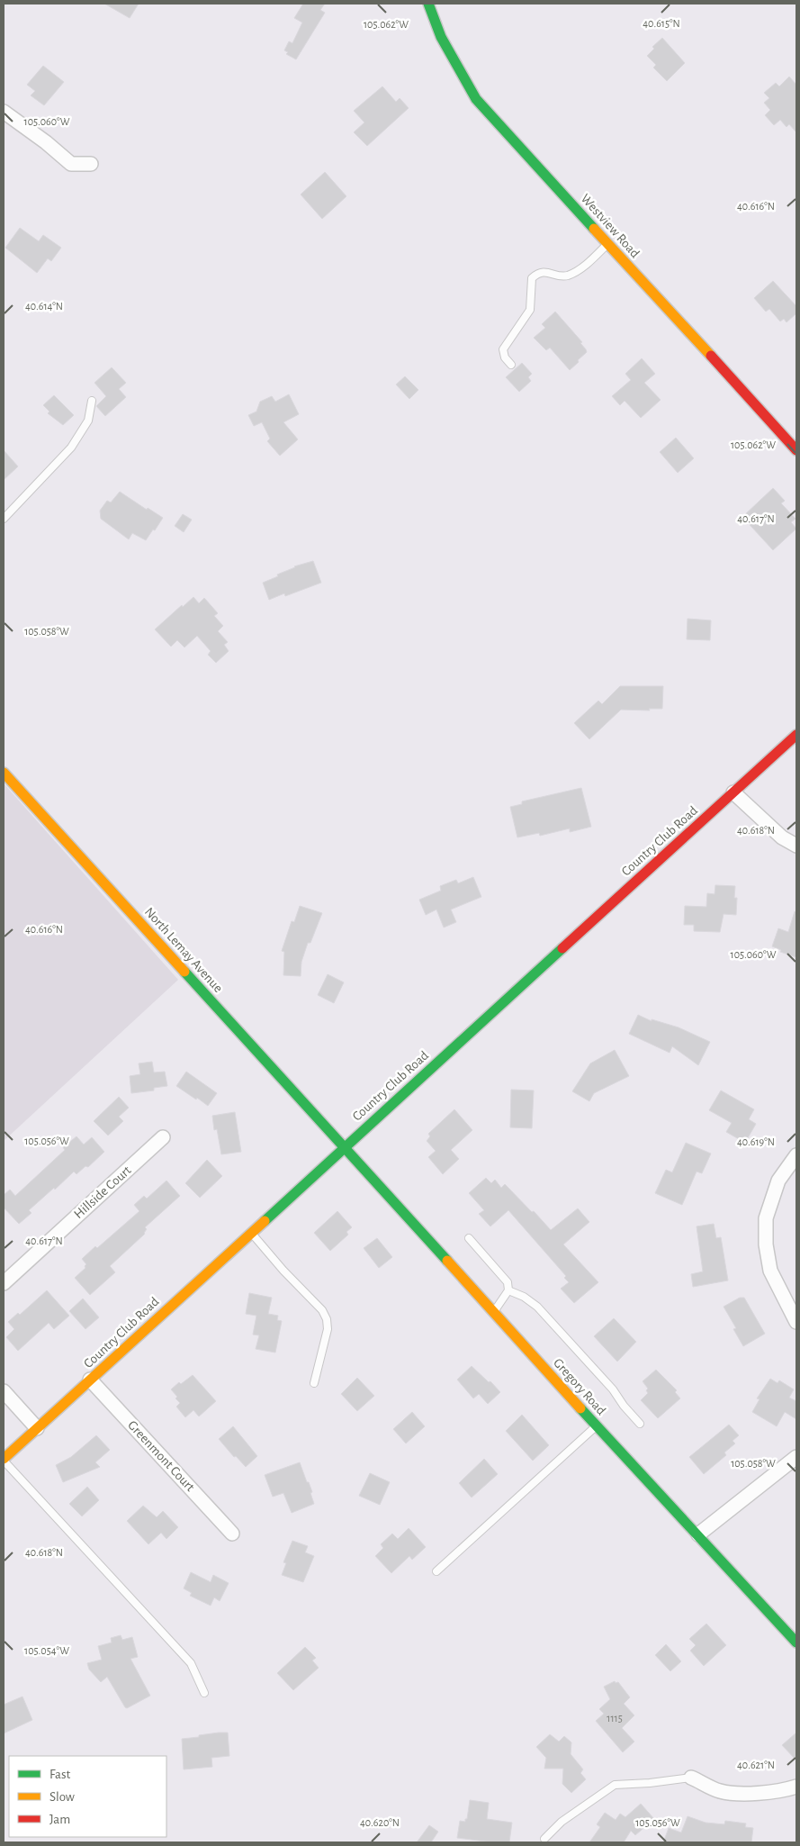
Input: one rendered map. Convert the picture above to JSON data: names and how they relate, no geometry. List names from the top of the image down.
{
  "streets": {
    "street": [
      "Westview Road",
      "Country Club Road",
      "North Lemay Avenue",
      "Hillside Court",
      "Gregory Road",
      "Greenmont Court"
    ]
  },
  "crossings": [
    ["Country Club Road", "North Lemay Avenue"],
    ["Country Club Road", "Gregory Road"],
    ["Country Club Road", "Greenmont Court"],
    ["North Lemay Avenue", "Gregory Road"]
  ],
  "house_numbers": ["1115"],
  "legend": ["Fast", "Slow", "Jam"],
  "coordinates": [
    "40.615°N",
    "105.062°W",
    "105.060°W",
    "40.616°N",
    "40.614°N",
    "40.617°N",
    "105.058°W",
    "40.618°N",
    "105.056°W",
    "40.619°N",
    "105.054°W",
    "40.621°N",
    "40.620°N"
  ]
}
